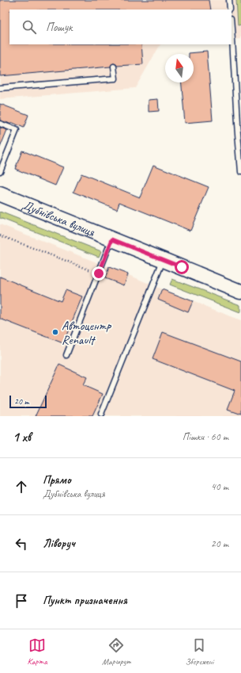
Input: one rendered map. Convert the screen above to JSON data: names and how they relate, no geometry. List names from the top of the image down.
{
  "streets": {
    "main road": ["Дубнівська вулиця"]
  },
  "places": ["Автоцентр Renault"],
  "scale_bar": "20 m",
  "north": "top",
  "page": {
    "search": "Пошук",
    "scale": "20 m",
    "heading": ["1 хв", "Пішки · 60 m"],
    "list": [
      ["Прямо", "Дубнівська вулиця", "40 m"],
      ["Ліворуч", "20 m"],
      "Пункт призначення"
    ],
    "nav": ["Карта", "Маршрут", "Збережені"]
  }
}
